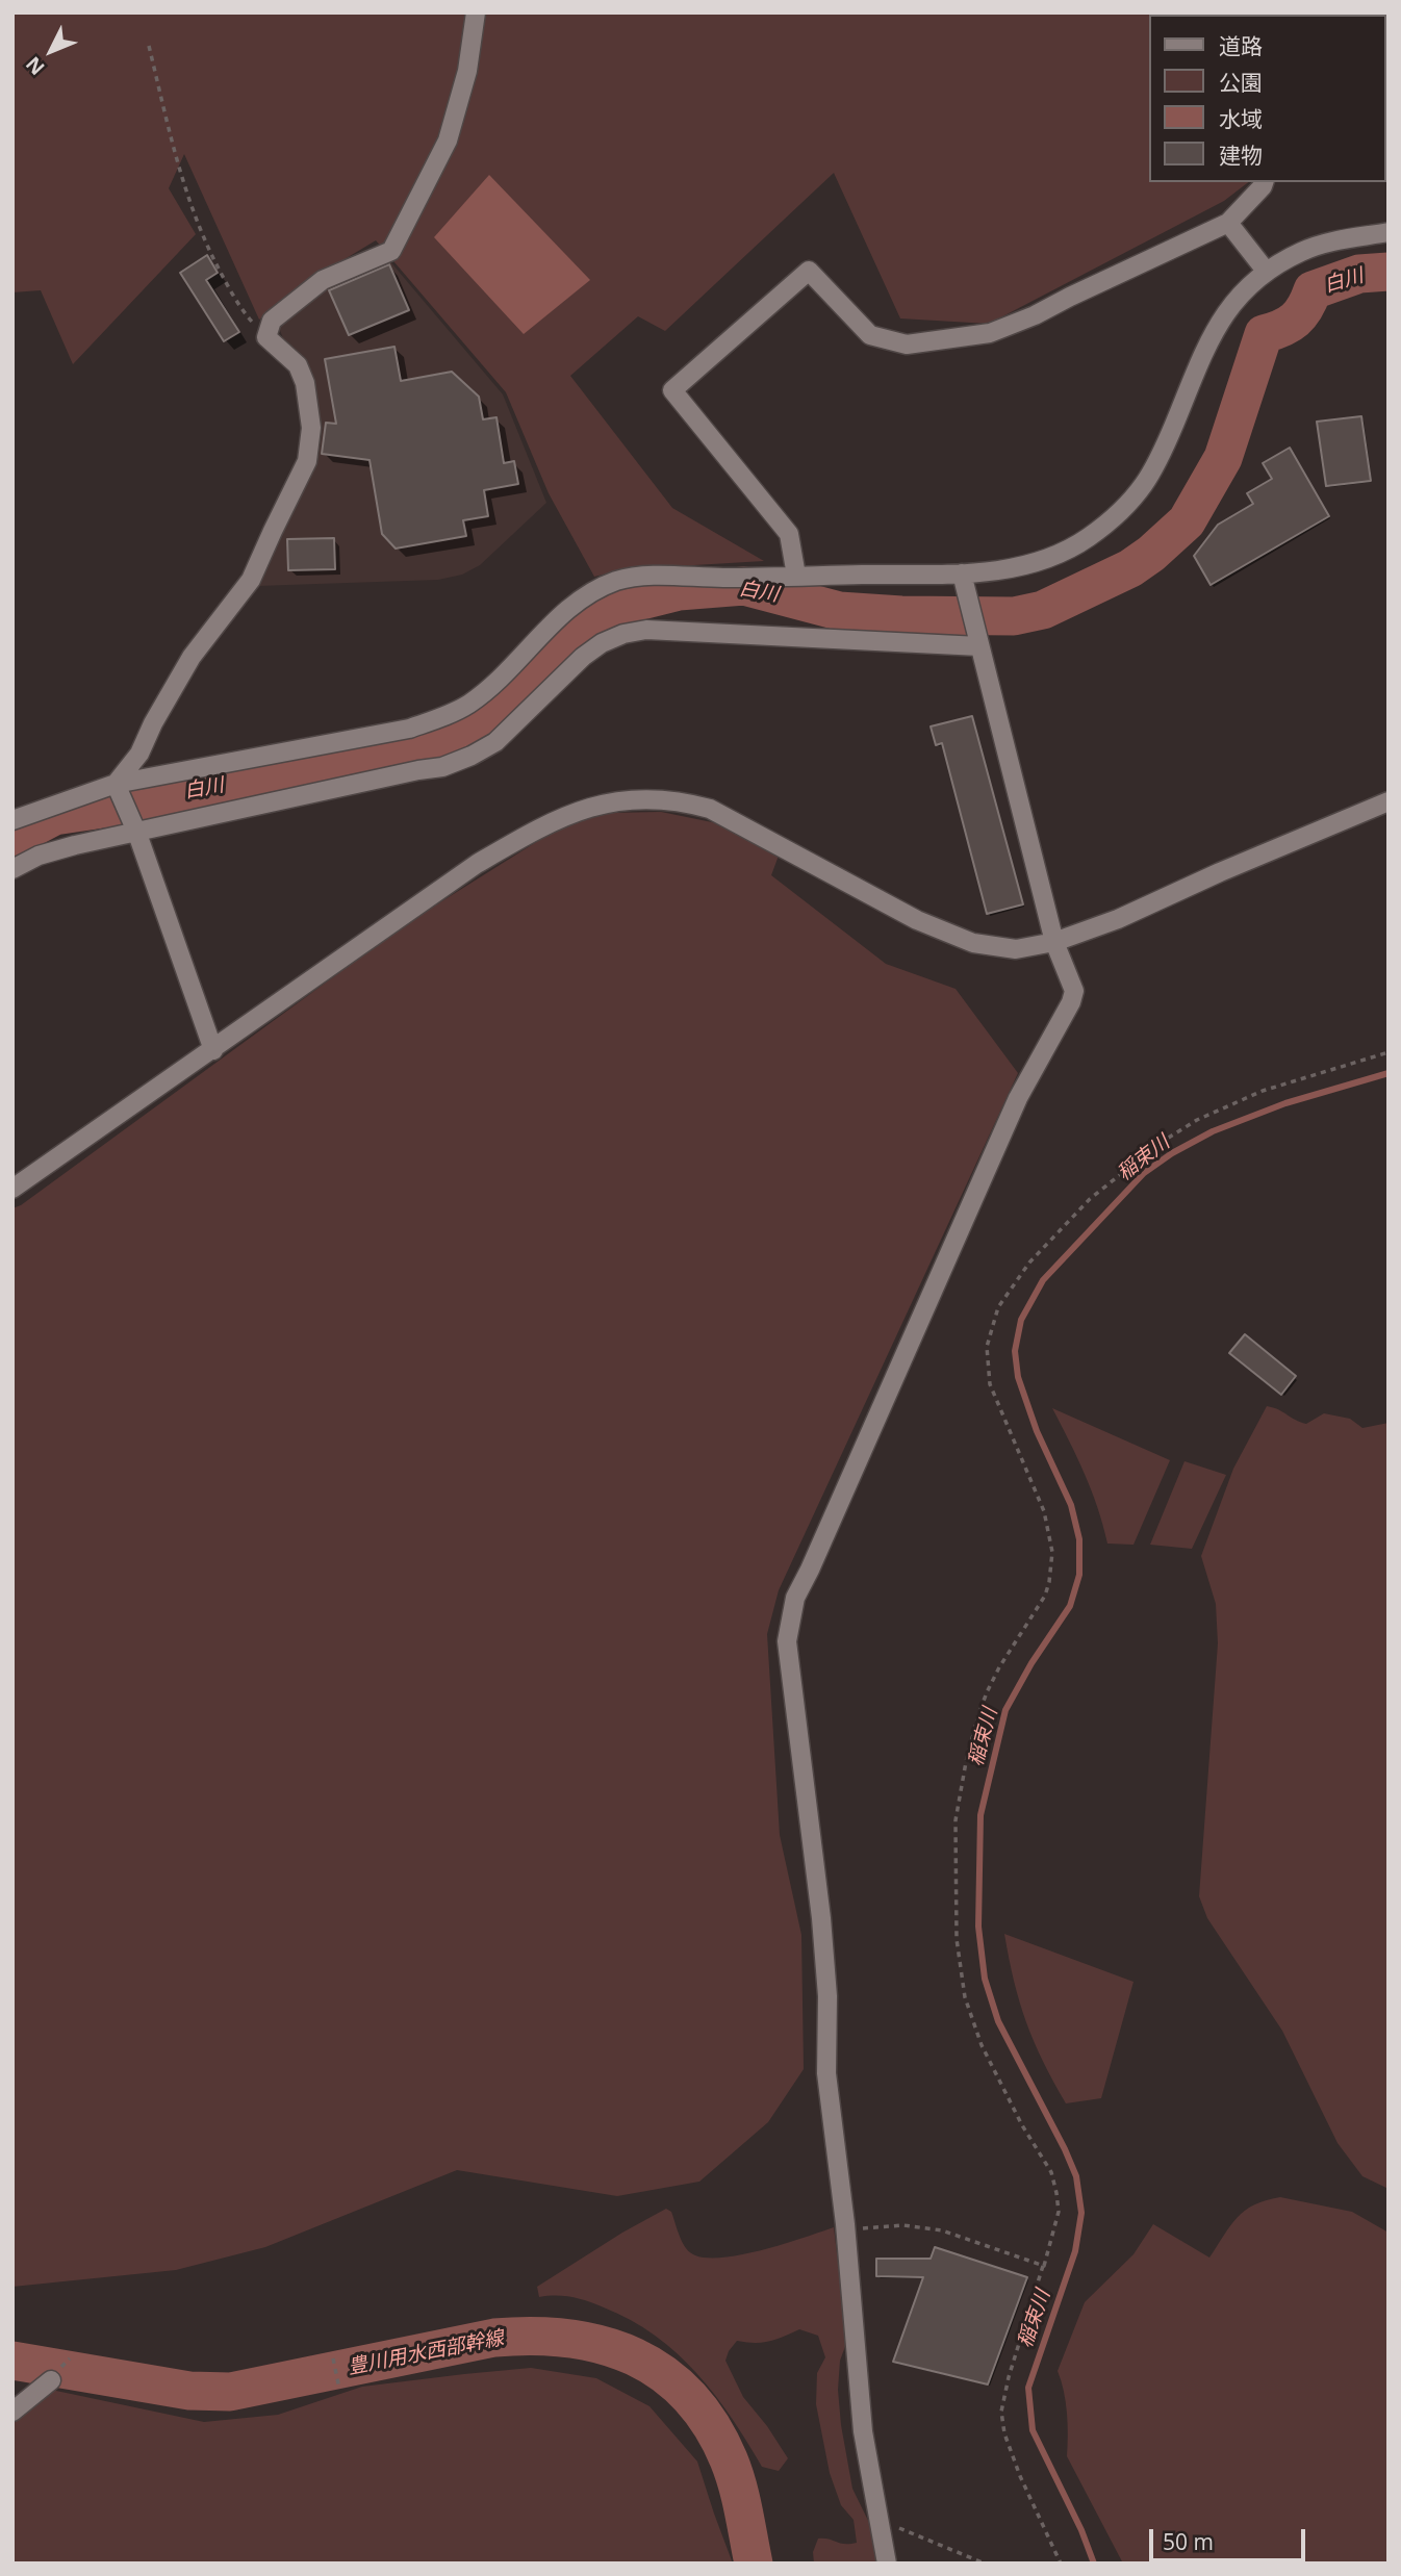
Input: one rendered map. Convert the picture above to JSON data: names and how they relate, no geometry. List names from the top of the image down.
{
  "water": ["白川", "稲束川", "豊川用水西部幹線"],
  "legend": [
    "道路",
    "公園",
    "水域",
    "建物"
  ],
  "scale_bar": "50 m",
  "north": "bottom left"
}
